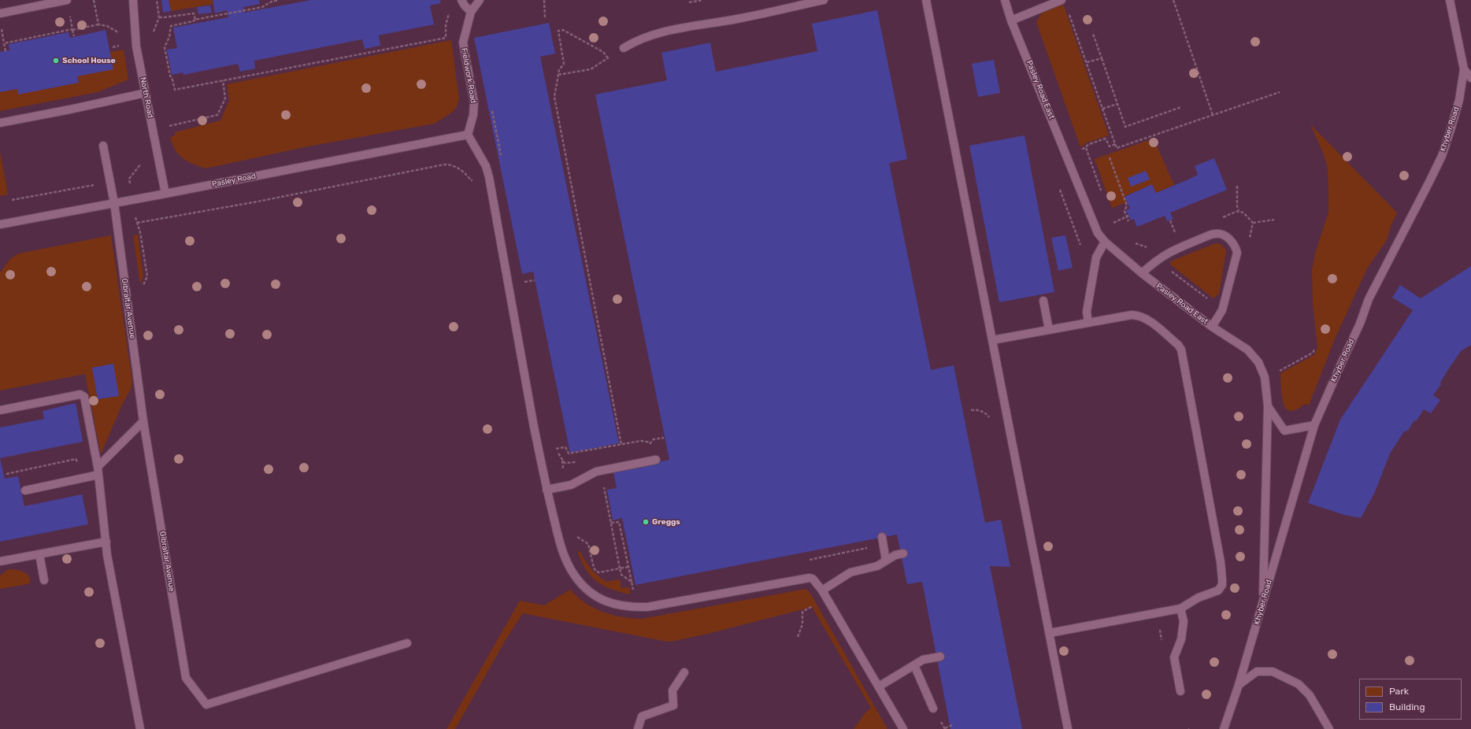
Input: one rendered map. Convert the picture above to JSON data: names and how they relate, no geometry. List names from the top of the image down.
{
  "streets": {
    "lane": [
      "Fieldwork Road",
      "Pasley Road East",
      "North Road",
      "Khyber Road",
      "Pasley Road",
      "Gibraltar Avenue"
    ]
  },
  "crossings": [
    ["Fieldwork Road", "Pasley Road"],
    ["Pasley Road East", "Khyber Road"],
    ["North Road", "Pasley Road"],
    ["Pasley Road", "Gibraltar Avenue"]
  ],
  "places": ["School House", "Greggs"],
  "legend": ["Park", "Building"]
}
